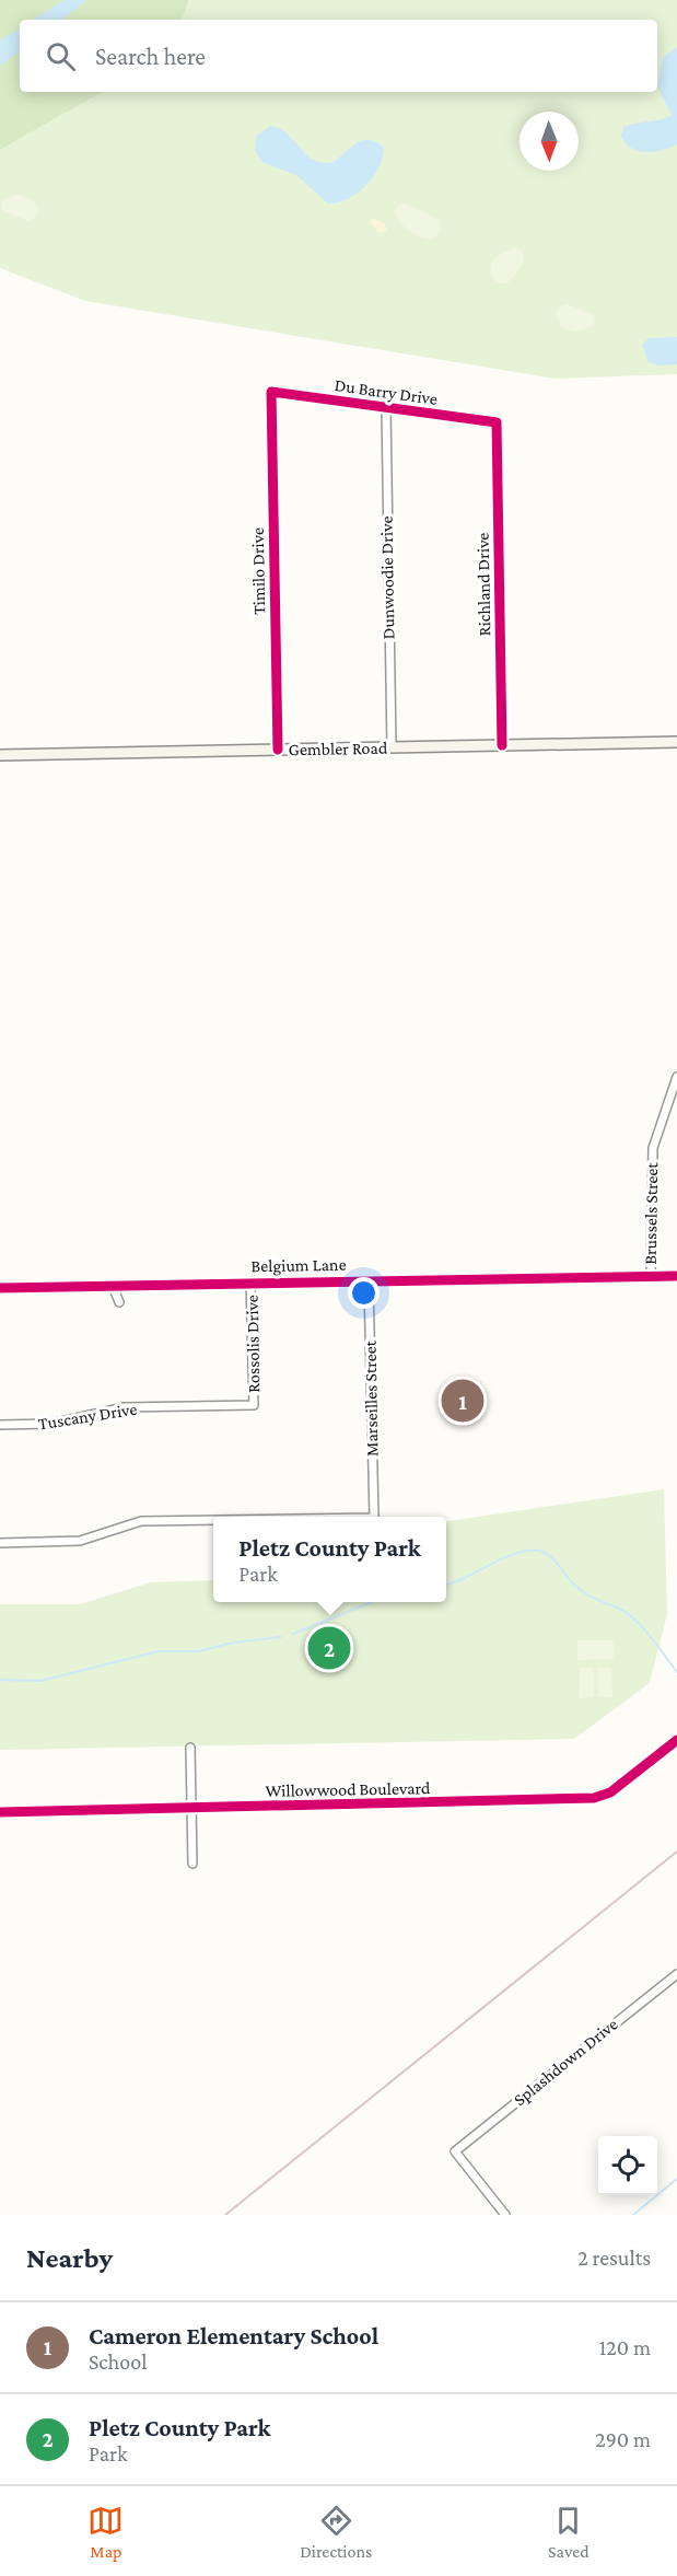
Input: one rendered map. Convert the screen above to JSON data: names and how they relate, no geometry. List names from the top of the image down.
{
  "streets": {
    "main road": ["Gembler Road"],
    "street": [
      "Du Barry Drive",
      "Timilo Drive",
      "Dunwoodie Drive",
      "Richland Drive",
      "Brussels Street",
      "Belgium Lane",
      "Rossolis Drive",
      "Marseilles Street",
      "Tuscany Drive",
      "Willowwood Boulevard",
      "Splashdown Drive"
    ]
  },
  "crossings": [
    ["Du Barry Drive", "Timilo Drive"],
    ["Du Barry Drive", "Dunwoodie Drive"],
    ["Du Barry Drive", "Richland Drive"],
    ["Timilo Drive", "Gembler Road"],
    ["Dunwoodie Drive", "Gembler Road"],
    ["Richland Drive", "Gembler Road"],
    ["Brussels Street", "Belgium Lane"],
    ["Belgium Lane", "Rossolis Drive"],
    ["Belgium Lane", "Marseilles Street"],
    ["Rossolis Drive", "Tuscany Drive"]
  ],
  "north": "bottom",
  "page": {
    "search": "Search here",
    "pins": ["1", "2"],
    "popup": ["Pletz County Park", "Park"],
    "heading": ["Nearby", "2 results"],
    "list": [
      {
        "mark": "1",
        "name": "Cameron Elementary School",
        "note": "School",
        "value": "120 m"
      },
      {
        "mark": "2",
        "name": "Pletz County Park",
        "note": "Park",
        "value": "290 m"
      }
    ],
    "nav": ["Map", "Directions", "Saved"]
  }
}
